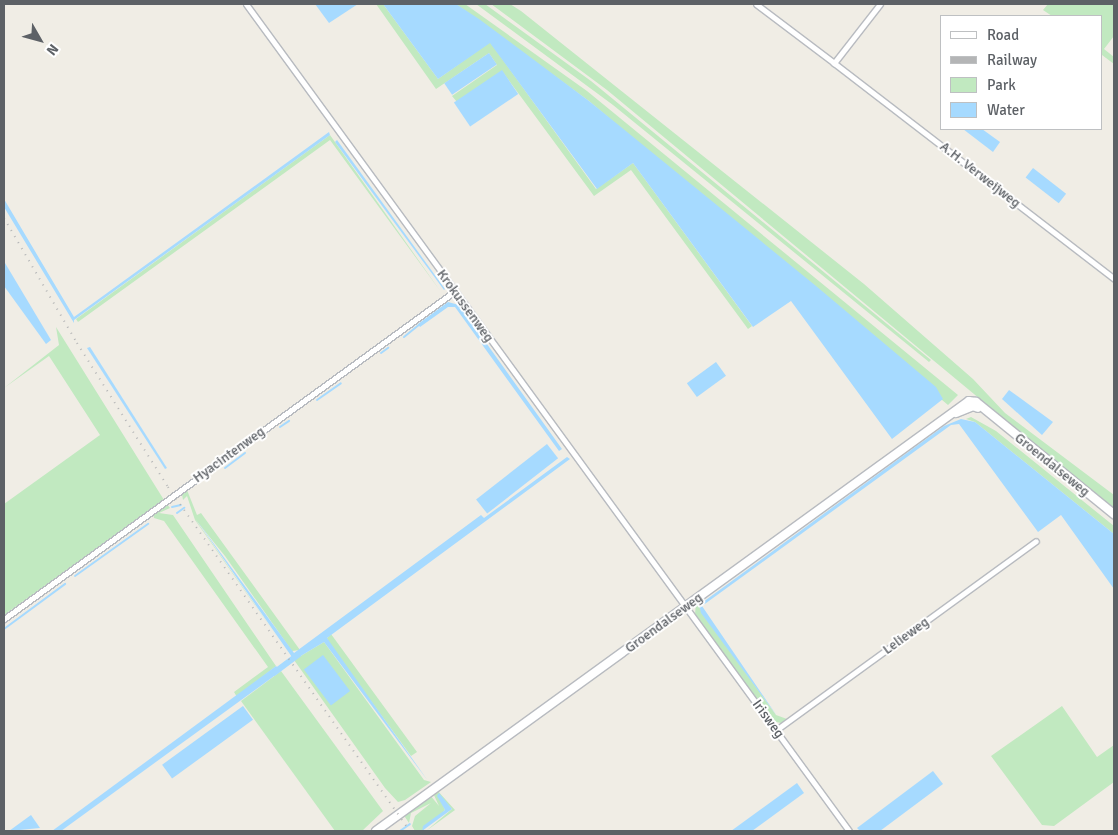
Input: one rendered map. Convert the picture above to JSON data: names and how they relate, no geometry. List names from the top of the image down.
{
  "streets": {
    "street": [
      "A.H. Verweijweg",
      "Krokussenweg",
      "Hyacintenweg",
      "Groendalseweg",
      "Lelieweg",
      "Irisweg"
    ]
  },
  "crossings": [
    ["Krokussenweg", "Hyacintenweg"],
    ["Krokussenweg", "Groendalseweg"],
    ["Krokussenweg", "Irisweg"],
    ["Groendalseweg", "Irisweg"],
    ["Lelieweg", "Irisweg"]
  ],
  "legend": [
    "Road",
    "Railway",
    "Park",
    "Water"
  ],
  "north": "bottom right"
}
